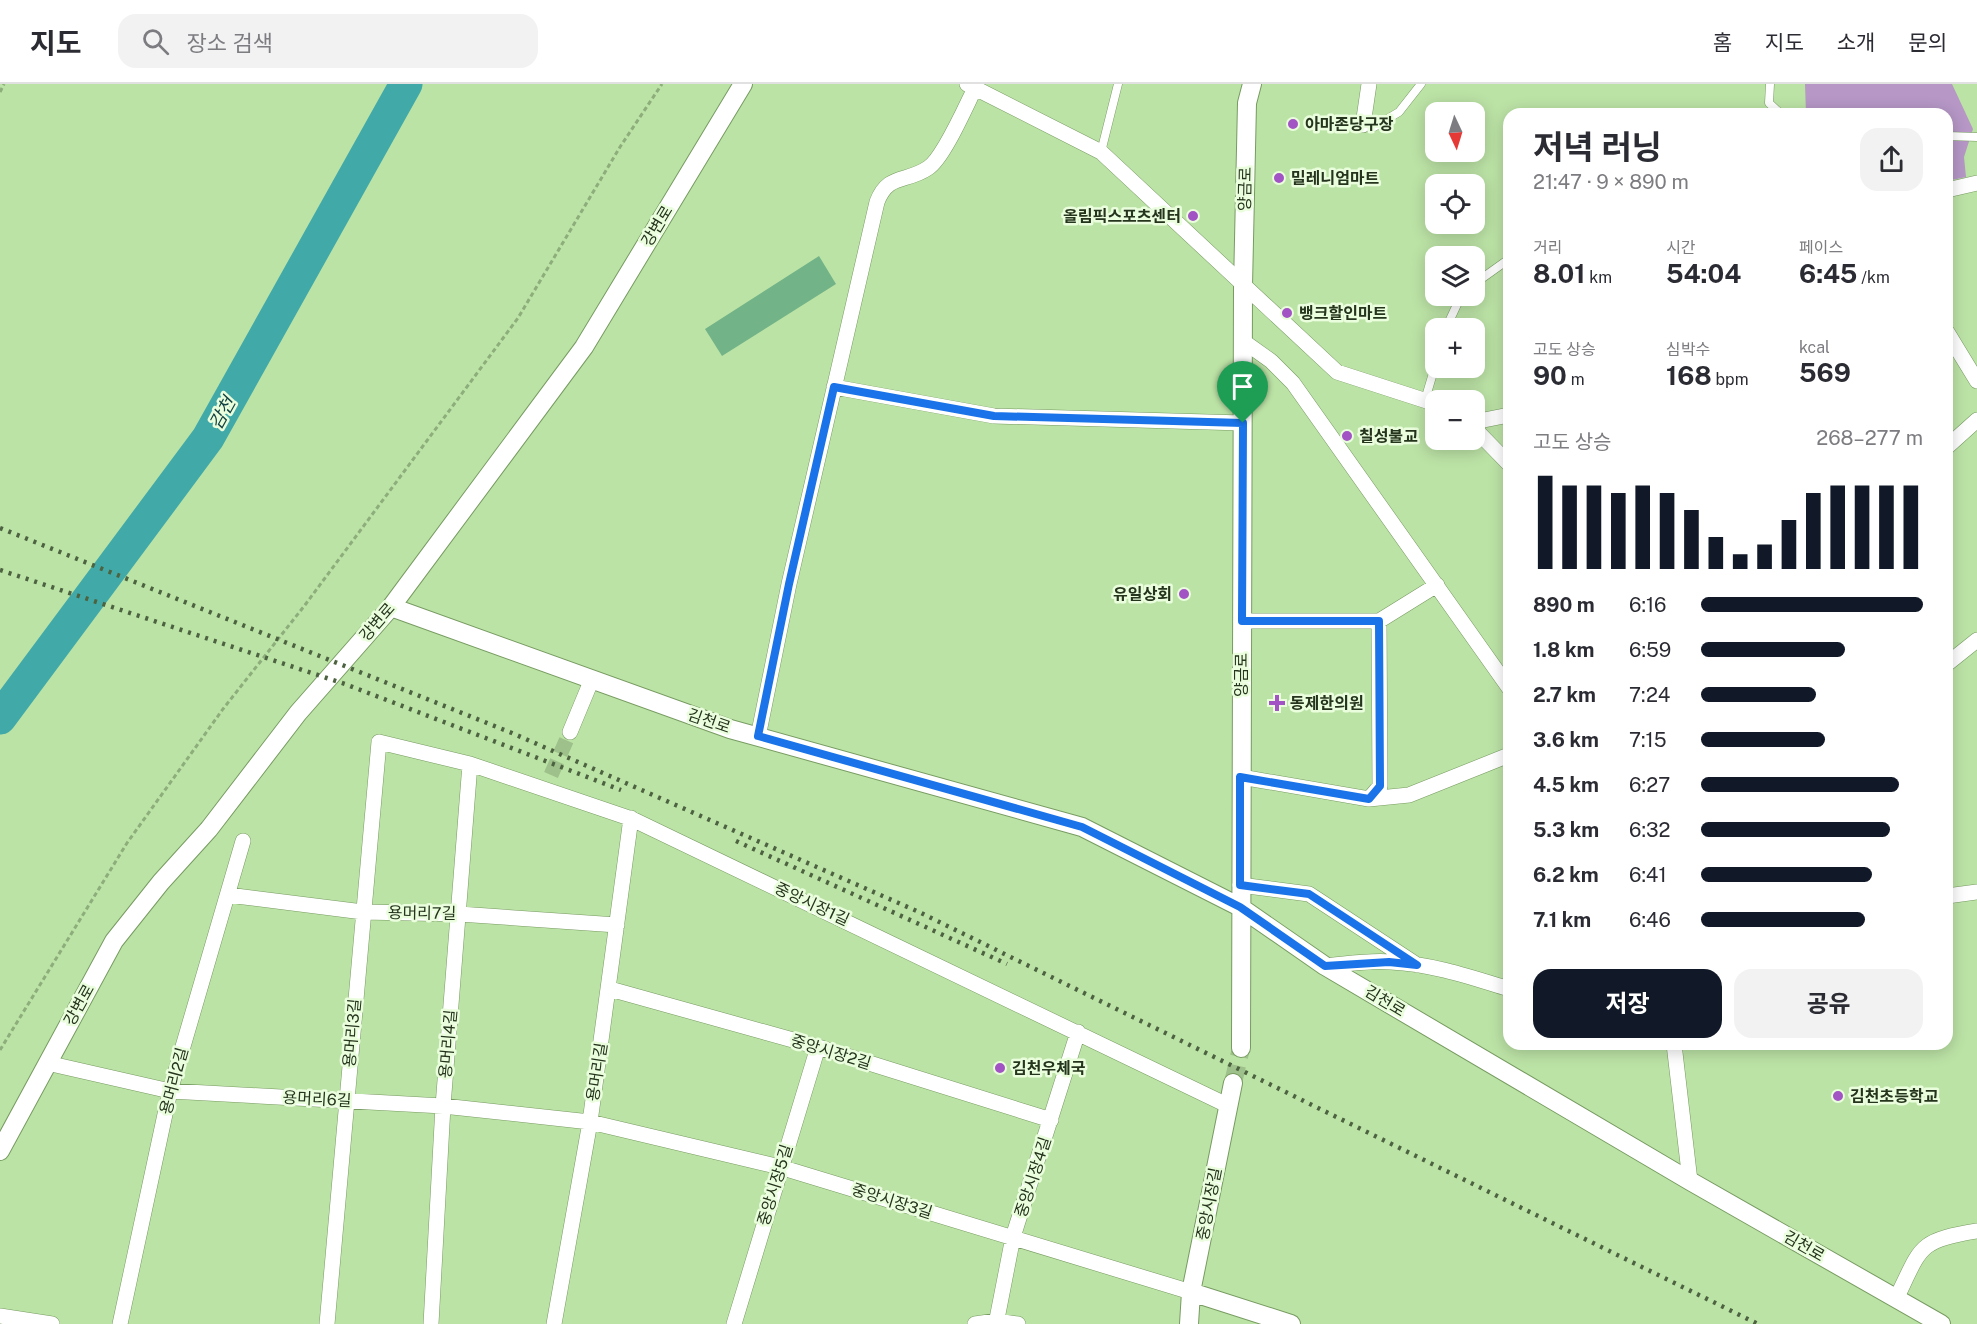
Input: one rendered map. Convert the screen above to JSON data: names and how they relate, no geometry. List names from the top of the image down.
{
  "streets": {
    "street": [
      "양금로",
      "강변로",
      "김천로",
      "중앙시장1길",
      "용머리7길",
      "용머리3길",
      "용머리4길",
      "중앙시장2길",
      "용머리길",
      "용머리2길",
      "용머리6길",
      "중앙시장4길",
      "중앙시장5길",
      "중앙시장3길",
      "중앙시장길"
    ]
  },
  "crossings": [
    ["양금로", "김천로"],
    ["강변로", "김천로"],
    ["강변로", "용머리6길"],
    ["중앙시장1길", "용머리3길"],
    ["중앙시장1길", "용머리4길"],
    ["중앙시장1길", "용머리길"],
    ["중앙시장1길", "중앙시장4길"],
    ["중앙시장1길", "중앙시장길"],
    ["용머리7길", "용머리3길"],
    ["용머리7길", "용머리4길"],
    ["용머리7길", "용머리길"],
    ["용머리7길", "용머리2길"],
    ["용머리3길", "용머리6길"],
    ["용머리4길", "용머리6길"],
    ["중앙시장2길", "용머리길"],
    ["중앙시장2길", "중앙시장4길"],
    ["중앙시장2길", "중앙시장5길"],
    ["용머리길", "용머리6길"],
    ["용머리길", "중앙시장3길"],
    ["용머리2길", "용머리6길"],
    ["용머리6길", "중앙시장3길"],
    ["중앙시장4길", "중앙시장3길"],
    ["중앙시장5길", "중앙시장3길"],
    ["중앙시장3길", "중앙시장길"]
  ],
  "water": ["감천"],
  "places": {
    "other": [
      "아마존당구장",
      "밀레니엄마트",
      "올림픽스포츠센터",
      "뱅크할인마트",
      "칠성불교",
      "유일상회",
      "김천우체국",
      "김천초등학교"
    ],
    "health": ["동제한의원"]
  },
  "north": "bottom",
  "page": {
    "header": "지도",
    "search": "장소 검색",
    "nav": [
      "홈",
      "지도",
      "소개",
      "문의"
    ],
    "map_buttons": ["+", "−"],
    "heading": ["저녁 러닝", "21:47 · 9 × 890 m"],
    "stats": [
      ["거리", "8.01 km"],
      ["시간", "54:04"],
      ["페이스", "6:45 /km"],
      ["고도 상승", "90 m"],
      ["심박수", "168 bpm"],
      ["kcal", "569"]
    ],
    "chart": ["고도 상승", "268–277 m"],
    "list": [
      {
        "name": "890 m",
        "note": "6:16"
      },
      {
        "name": "1.8 km",
        "note": "6:59"
      },
      {
        "name": "2.7 km",
        "note": "7:24"
      },
      {
        "name": "3.6 km",
        "note": "7:15"
      },
      {
        "name": "4.5 km",
        "note": "6:27"
      },
      {
        "name": "5.3 km",
        "note": "6:32"
      },
      {
        "name": "6.2 km",
        "note": "6:41"
      },
      {
        "name": "7.1 km",
        "note": "6:46"
      }
    ],
    "buttons": ["저장", "공유"]
  }
}
